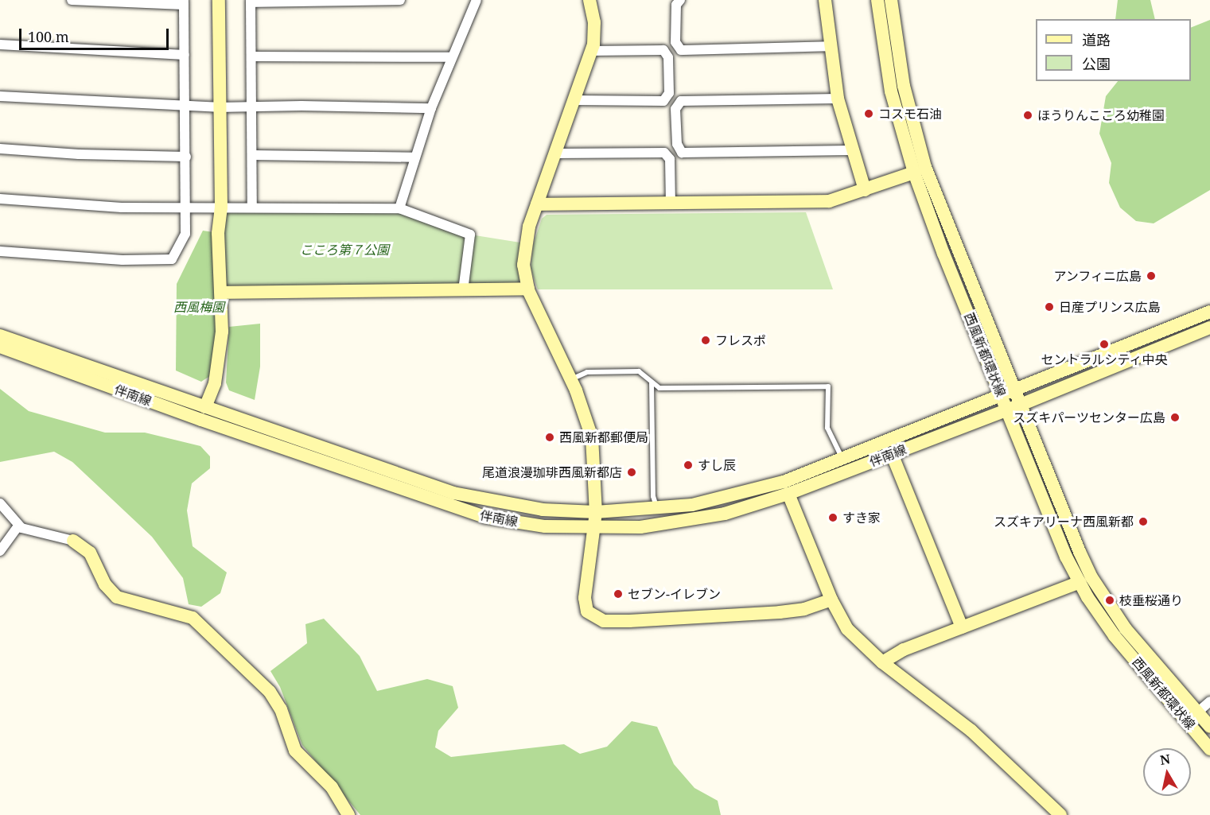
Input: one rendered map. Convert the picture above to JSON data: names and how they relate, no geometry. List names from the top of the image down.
{
  "streets": {
    "street": ["西風新都環状線", "伴南線"]
  },
  "crossings": [
    ["西風新都環状線", "伴南線"]
  ],
  "parks": ["こころ第７公園", "西風梅園"],
  "places": [
    "コスモ石油",
    "ほうりんこころ幼稚園",
    "アンフィニ広島",
    "日産プリンス広島",
    "フレスポ",
    "セントラルシティ中央",
    "スズキパーツセンター広島",
    "西風新都郵便局",
    "すし辰",
    "尾道浪漫珈琲西風新都店",
    "すき家",
    "スズキアリーナ西風新都",
    "セブン-イレブン",
    "枝垂桜通り"
  ],
  "legend": ["道路", "公園"],
  "scale_bar": "100 m",
  "north": "top"
}
